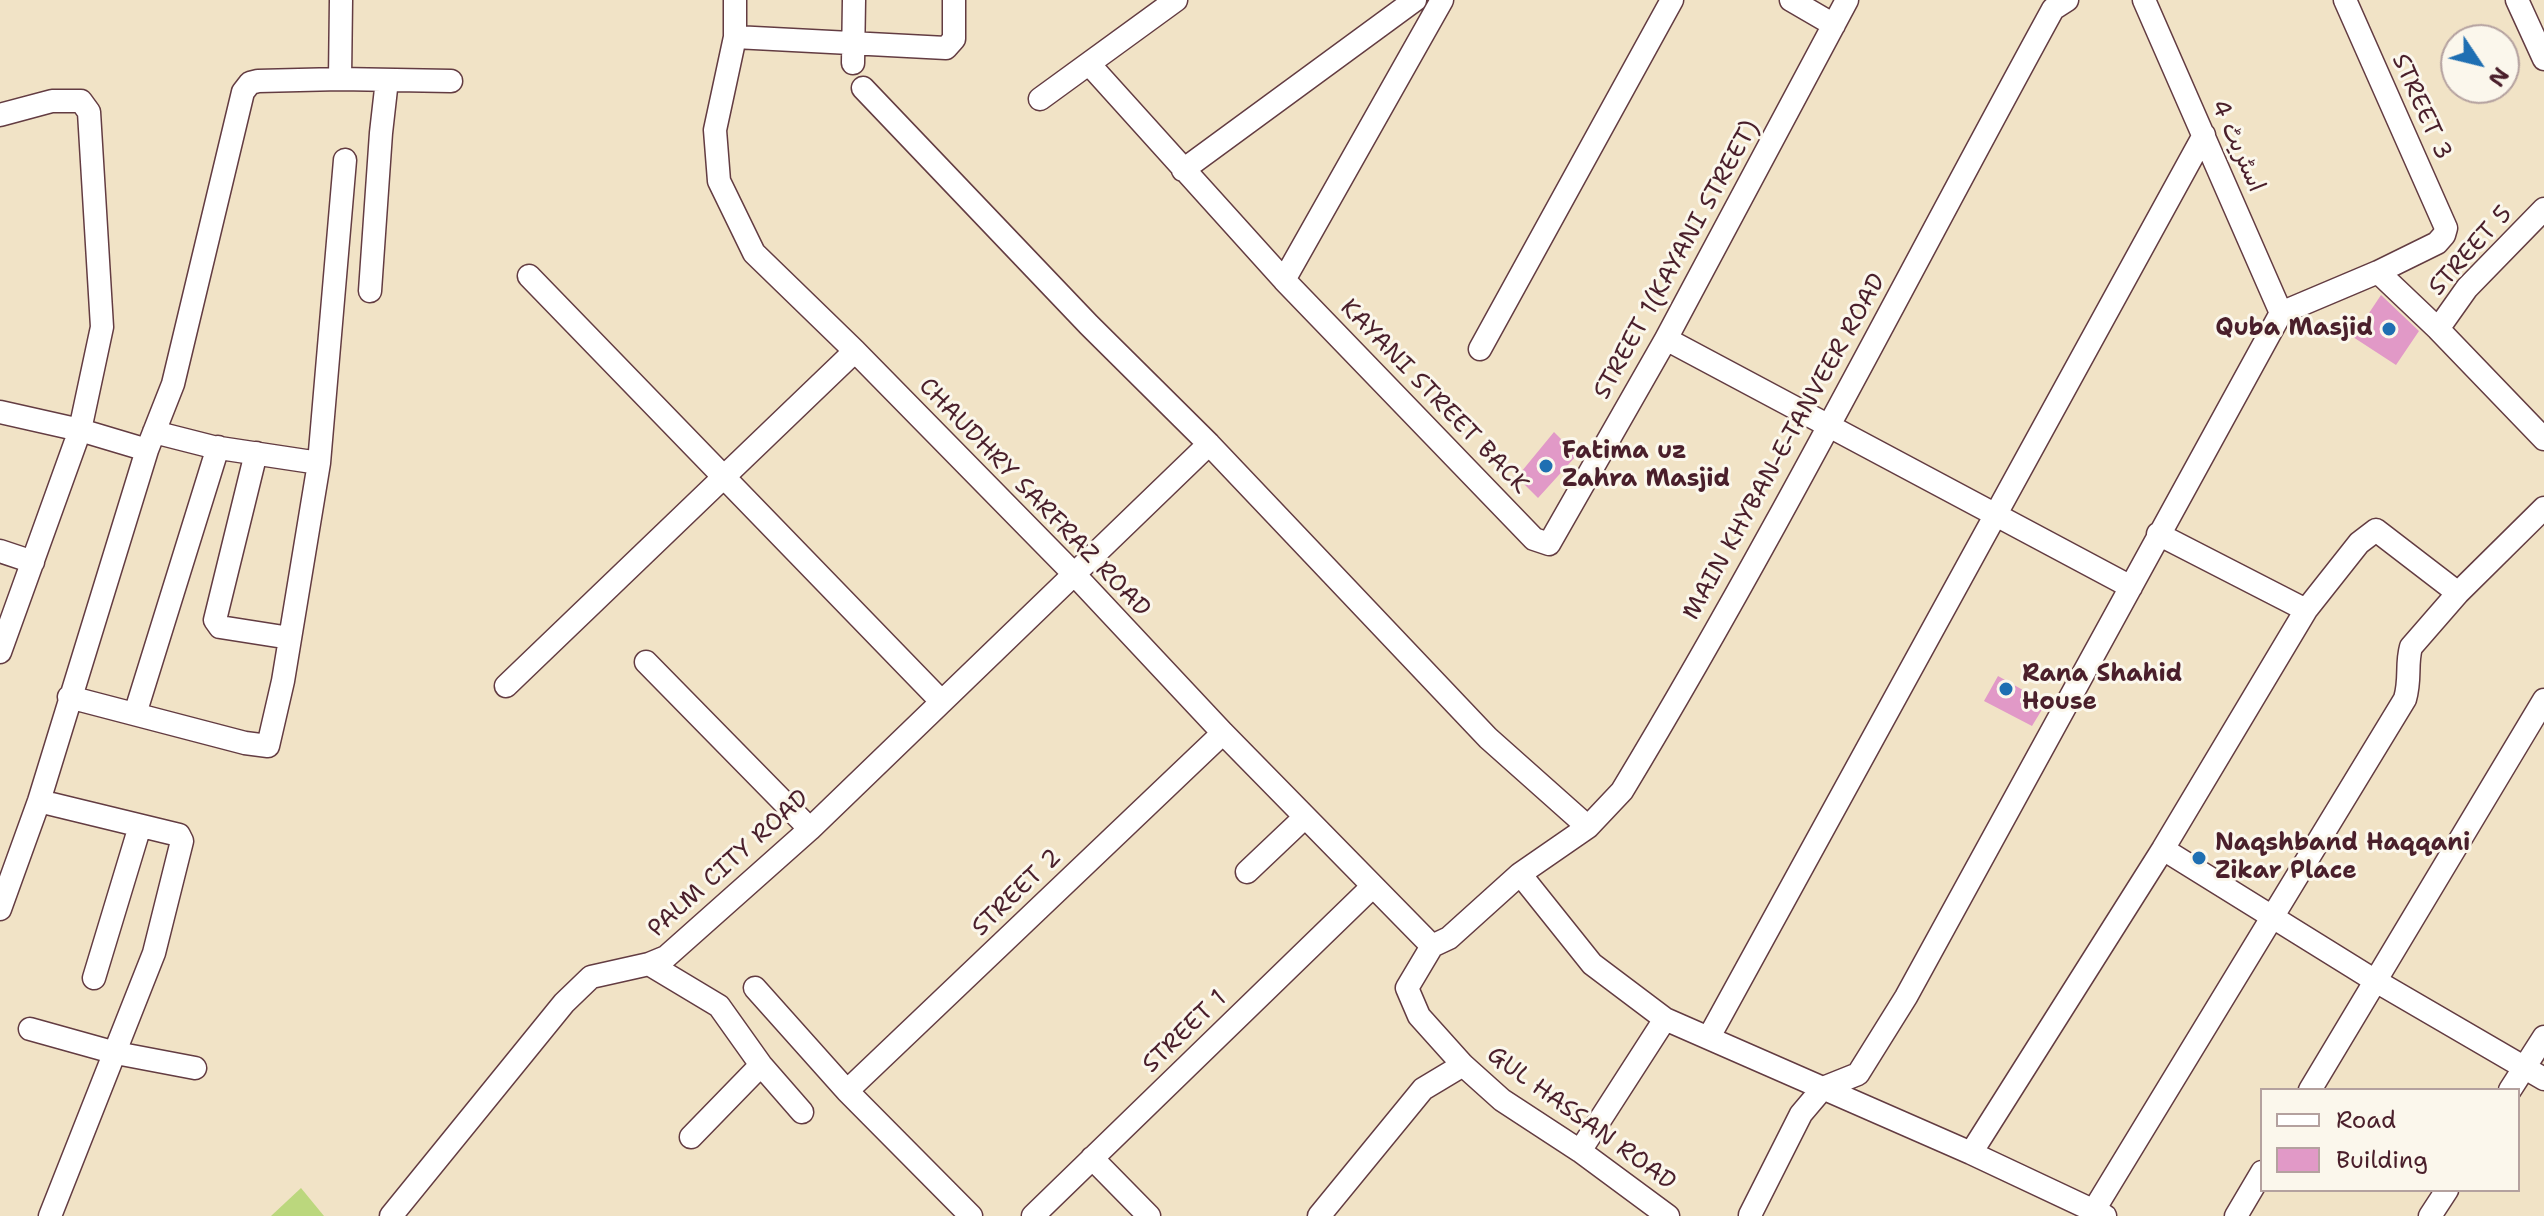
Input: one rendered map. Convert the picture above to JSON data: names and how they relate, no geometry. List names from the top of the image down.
{
  "streets": {
    "street": [
      "STREET 3",
      "اسٹریٹ 4",
      "STREET 5",
      "STREET 1(KAYANI STREET)",
      "KAYANI STREET BACK",
      "MAIN KHYBAN-E-TANVEER ROAD",
      "CHAUDHRY SARFRAZ ROAD",
      "PALM CITY ROAD",
      "STREET 2",
      "STREET 1",
      "GUL HASSAN ROAD"
    ]
  },
  "crossings": [
    ["STREET 1(KAYANI STREET)", "KAYANI STREET BACK"],
    ["MAIN KHYBAN-E-TANVEER ROAD", "CHAUDHRY SARFRAZ ROAD"],
    ["MAIN KHYBAN-E-TANVEER ROAD", "GUL HASSAN ROAD"],
    ["CHAUDHRY SARFRAZ ROAD", "PALM CITY ROAD"],
    ["CHAUDHRY SARFRAZ ROAD", "STREET 2"],
    ["CHAUDHRY SARFRAZ ROAD", "STREET 1"],
    ["CHAUDHRY SARFRAZ ROAD", "GUL HASSAN ROAD"]
  ],
  "places": [
    "Quba Masjid",
    "Fatima uz Zahra Masjid",
    "Rana Shahid House",
    "Naqshband Haqqani Zikar Place"
  ],
  "legend": ["Road", "Building"],
  "north": "bottom right"
}
